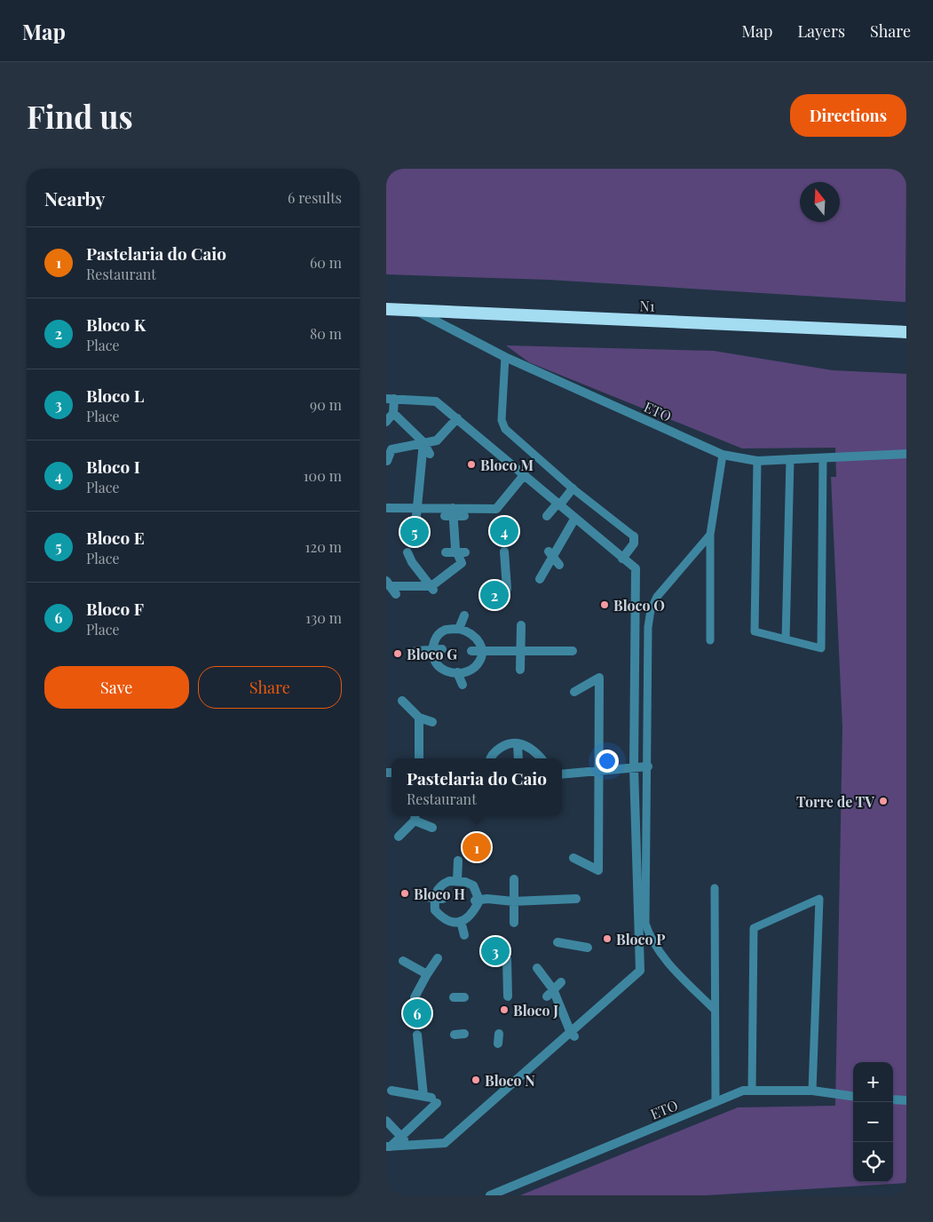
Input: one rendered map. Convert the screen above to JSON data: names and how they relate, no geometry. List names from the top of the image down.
{
  "streets": {
    "highway": ["N1"],
    "street": ["ETO"]
  },
  "crossings": [
    ["N1", "ETO"]
  ],
  "places": [
    "Bloco M",
    "Bloco O",
    "Bloco G",
    "Torre de TV",
    "Bloco H",
    "Bloco P",
    "Bloco J",
    "Bloco N"
  ],
  "north": "top",
  "page": {
    "header": "Map",
    "nav": ["Map", "Layers", "Share"],
    "buttons": [
      "Directions",
      ["Save", "Share"]
    ],
    "title": "Find us",
    "heading": ["Nearby", "6 results"],
    "list": [
      {
        "mark": "1",
        "name": "Pastelaria do Caio",
        "note": "Restaurant",
        "value": "60 m"
      },
      {
        "mark": "2",
        "name": "Bloco K",
        "note": "Place",
        "value": "80 m"
      },
      {
        "mark": "3",
        "name": "Bloco L",
        "note": "Place",
        "value": "90 m"
      },
      {
        "mark": "4",
        "name": "Bloco I",
        "note": "Place",
        "value": "100 m"
      },
      {
        "mark": "5",
        "name": "Bloco E",
        "note": "Place",
        "value": "120 m"
      },
      {
        "mark": "6",
        "name": "Bloco F",
        "note": "Place",
        "value": "130 m"
      }
    ],
    "pins": [
      "4",
      "5",
      "2",
      "1",
      "3",
      "6"
    ],
    "popup": ["Pastelaria do Caio", "Restaurant"],
    "map_buttons": ["+", "−"]
  }
}
